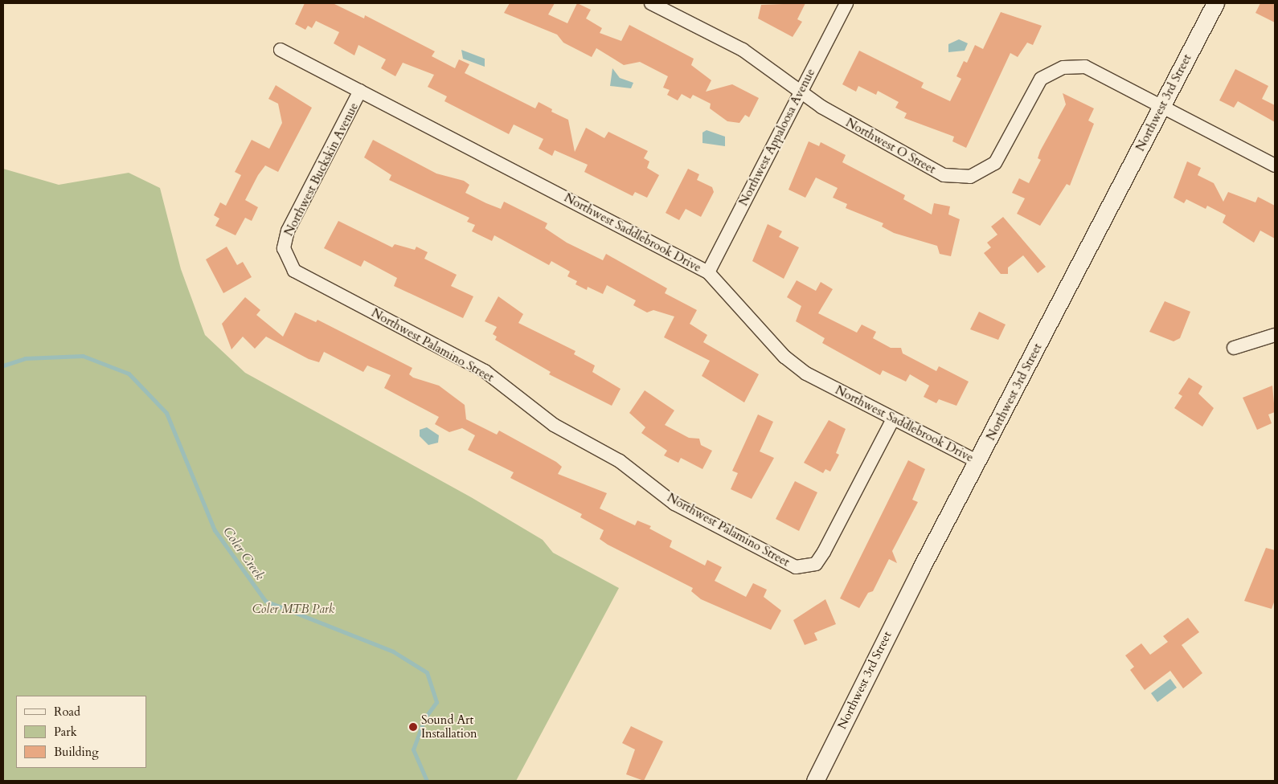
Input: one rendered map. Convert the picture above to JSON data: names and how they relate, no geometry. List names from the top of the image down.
{
  "streets": {
    "street": [
      "Northwest 3rd Street",
      "Northwest Appaloosa Avenue",
      "Northwest O Street",
      "Northwest Buckskin Avenue",
      "Northwest Saddlebrook Drive",
      "Northwest Palamino Street"
    ]
  },
  "crossings": [
    ["Northwest 3rd Street", "Northwest O Street"],
    ["Northwest 3rd Street", "Northwest Saddlebrook Drive"],
    ["Northwest Appaloosa Avenue", "Northwest O Street"],
    ["Northwest Appaloosa Avenue", "Northwest Saddlebrook Drive"],
    ["Northwest Buckskin Avenue", "Northwest Saddlebrook Drive"],
    ["Northwest Buckskin Avenue", "Northwest Palamino Street"],
    ["Northwest Saddlebrook Drive", "Northwest Palamino Street"]
  ],
  "water": ["Coler Creek"],
  "parks": ["Coler MTB Park"],
  "places": ["Sound Art Installation"],
  "legend": ["Road", "Park", "Building"]
}
